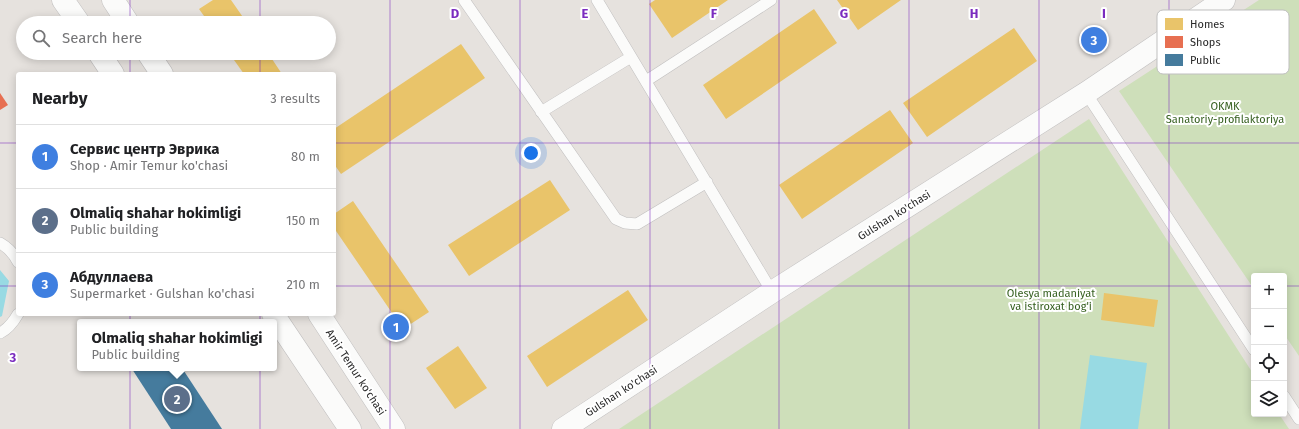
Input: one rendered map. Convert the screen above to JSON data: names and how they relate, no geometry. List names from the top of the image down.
{
  "streets": {
    "street": ["Gulshan ko'chasi", "Amir Temur ko'chasi"]
  },
  "parks": ["OKMK Sanatoriy-profilaktoriya", "Olesya madaniyat va istiroxat bog'i"],
  "legend": ["Homes", "Shops", "Public"],
  "page": {
    "search": "Search here",
    "pins": ["3", "1", "2"],
    "heading": ["Nearby", "3 results"],
    "list": [
      {
        "mark": "1",
        "name": "Сервис центр Эврика",
        "note": "Shop · Amir Temur ko'chasi",
        "value": "80 m"
      },
      {
        "mark": "2",
        "name": "Olmaliq shahar hokimligi",
        "note": "Public building",
        "value": "150 m"
      },
      {
        "mark": "3",
        "name": "Абдуллаева",
        "note": "Supermarket · Gulshan ko'chasi",
        "value": "210 m"
      }
    ],
    "map_buttons": ["+", "−"],
    "popup": ["Olmaliq shahar hokimligi", "Public building"]
  },
  "grid": {
    "columns": [
      "D",
      "E",
      "F",
      "G",
      "H",
      "I"
    ],
    "rows": ["3"]
  }
}
